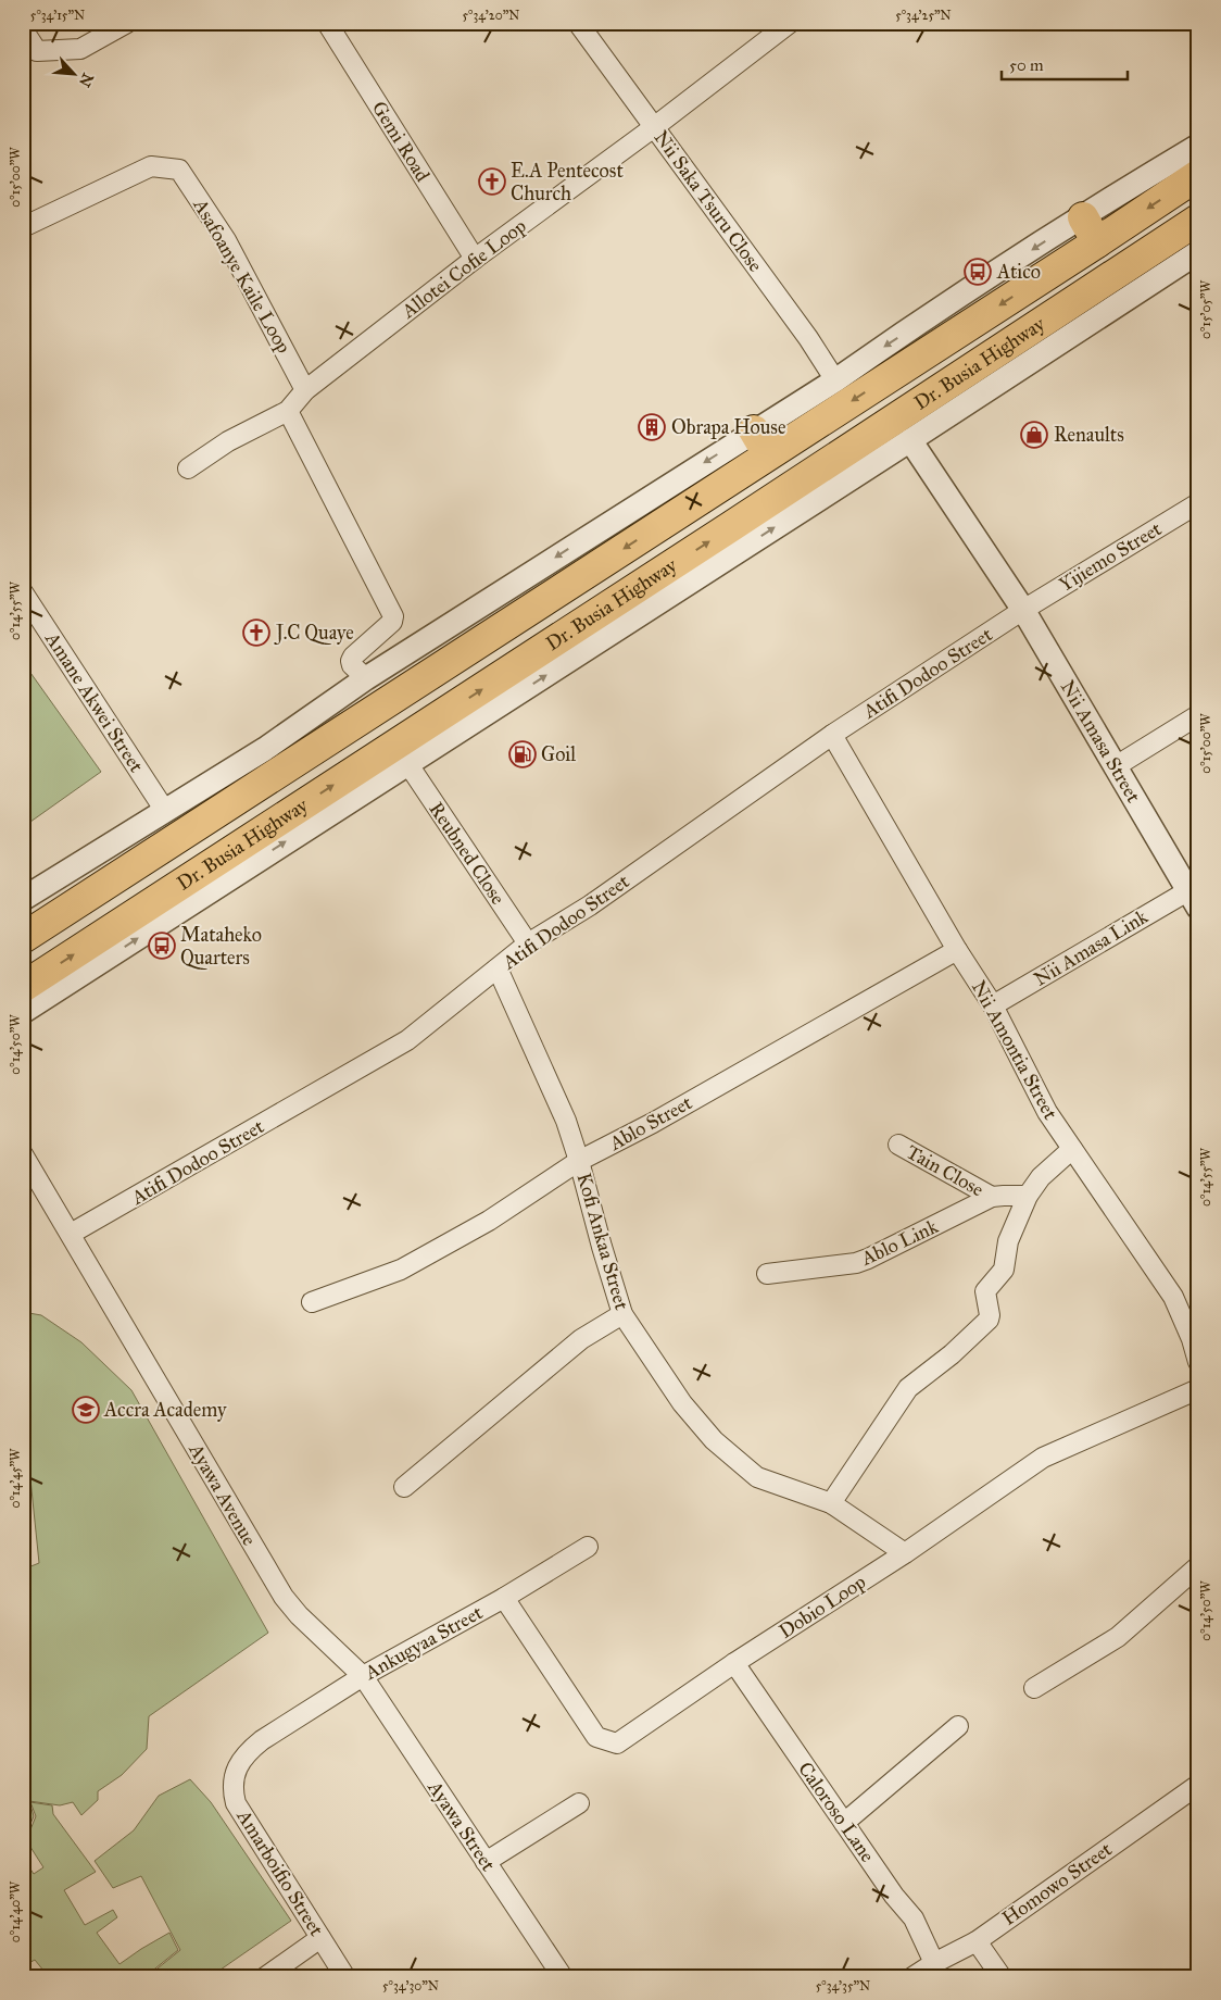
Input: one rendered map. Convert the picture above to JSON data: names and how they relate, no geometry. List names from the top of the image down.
{
  "streets": {
    "highway": ["Dr. Busia Highway"],
    "street": [
      "Gemi Road",
      "Nii Saka Tsuru Close",
      "Allotei Cofie Loop",
      "Asafoanye Kaile Loop",
      "Yijiemo Street",
      "Atifi Dodoo Street",
      "Amane Akwei Street",
      "Nii Amasa Street",
      "Reubned Close",
      "Nii Amasa Link",
      "Nii Amontia Street",
      "Ablo Street",
      "Tain Close",
      "Kofi Ankaa Street",
      "Ablo Link",
      "Ayawa Avenue",
      "Dobio Loop",
      "Ankugyaa Street",
      "Caloroso Lane",
      "Ayawa Street",
      "Amarboifio Street",
      "Homowo Street"
    ]
  },
  "crossings": [
    ["Gemi Road", "Allotei Cofie Loop"],
    ["Nii Saka Tsuru Close", "Allotei Cofie Loop"],
    ["Nii Saka Tsuru Close", "Dr. Busia Highway"],
    ["Allotei Cofie Loop", "Asafoanye Kaile Loop"],
    ["Dr. Busia Highway", "Amane Akwei Street"],
    ["Dr. Busia Highway", "Nii Amasa Street"],
    ["Dr. Busia Highway", "Reubned Close"],
    ["Yijiemo Street", "Atifi Dodoo Street"],
    ["Yijiemo Street", "Nii Amasa Street"],
    ["Atifi Dodoo Street", "Nii Amasa Street"],
    ["Atifi Dodoo Street", "Reubned Close"],
    ["Atifi Dodoo Street", "Nii Amontia Street"],
    ["Atifi Dodoo Street", "Kofi Ankaa Street"],
    ["Atifi Dodoo Street", "Ayawa Avenue"],
    ["Nii Amasa Street", "Nii Amasa Link"],
    ["Nii Amasa Link", "Nii Amontia Street"],
    ["Nii Amontia Street", "Ablo Street"],
    ["Ablo Street", "Kofi Ankaa Street"],
    ["Tain Close", "Ablo Link"],
    ["Kofi Ankaa Street", "Dobio Loop"],
    ["Ayawa Avenue", "Ankugyaa Street"],
    ["Ayawa Avenue", "Ayawa Street"],
    ["Dobio Loop", "Ankugyaa Street"],
    ["Dobio Loop", "Caloroso Lane"],
    ["Ankugyaa Street", "Ayawa Street"],
    ["Ankugyaa Street", "Amarboifio Street"],
    ["Caloroso Lane", "Homowo Street"]
  ],
  "places": {
    "church": ["E.A Pentecost Church", "J.C Quaye"],
    "bus stop": ["Atico", "Mataheko Quarters"],
    "building": ["Obrapa House"],
    "shop": ["Renaults"],
    "fuel station": ["Goil"],
    "school or university": ["Accra Academy"]
  },
  "scale_bar": "50 m",
  "north": "bottom right",
  "coordinates": [
    "5°34'15\"N",
    "5°34'20\"N",
    "5°34'25\"N",
    "0°15'00\"W",
    "0°15'05\"W",
    "0°14'55\"W",
    "0°14'50\"W",
    "0°14'45\"W",
    "0°14'40\"W",
    "5°34'30\"N",
    "5°34'35\"N"
  ]
}
